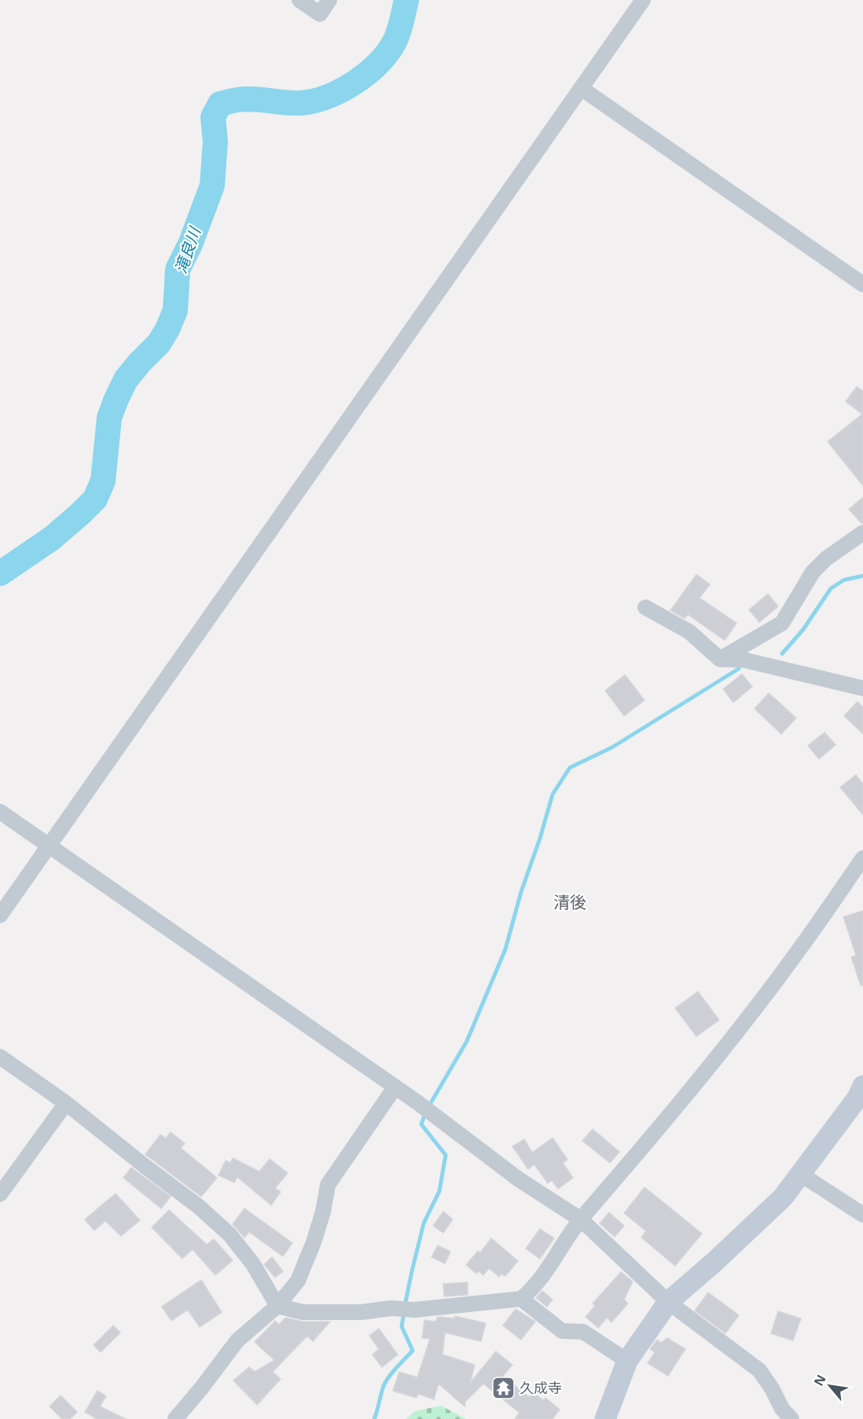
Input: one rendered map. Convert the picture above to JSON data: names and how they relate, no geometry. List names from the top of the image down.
{
  "districts": ["清後"],
  "water": ["滝良川"],
  "places": {
    "temple": ["久成寺"]
  },
  "north": "top left"
}
